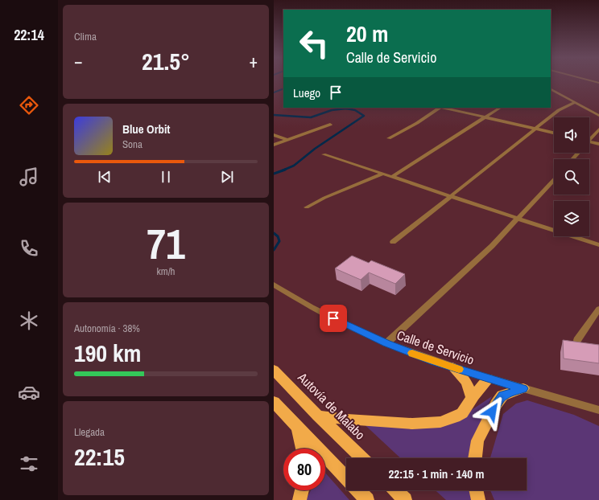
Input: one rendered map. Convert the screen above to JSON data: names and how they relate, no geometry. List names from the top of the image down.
{
  "streets": {
    "highway": ["Autovía de Malabo"],
    "street": ["Calle de Servicio"]
  },
  "page": {
    "tabs": "22:14",
    "tile": [
      "Clima",
      ["71", "km/h"],
      ["Autonomía · 38%", "190 km"],
      ["Llegada", "22:15"]
    ],
    "turn": ["20 m", "Calle de Servicio"],
    "heat": ["−", "21.5°", "+"],
    "then": "Luego",
    "song": ["Blue Orbit", "Sona"],
    "limit": "80",
    "trip": "22:15 · 1 min · 140 m"
  }
}
